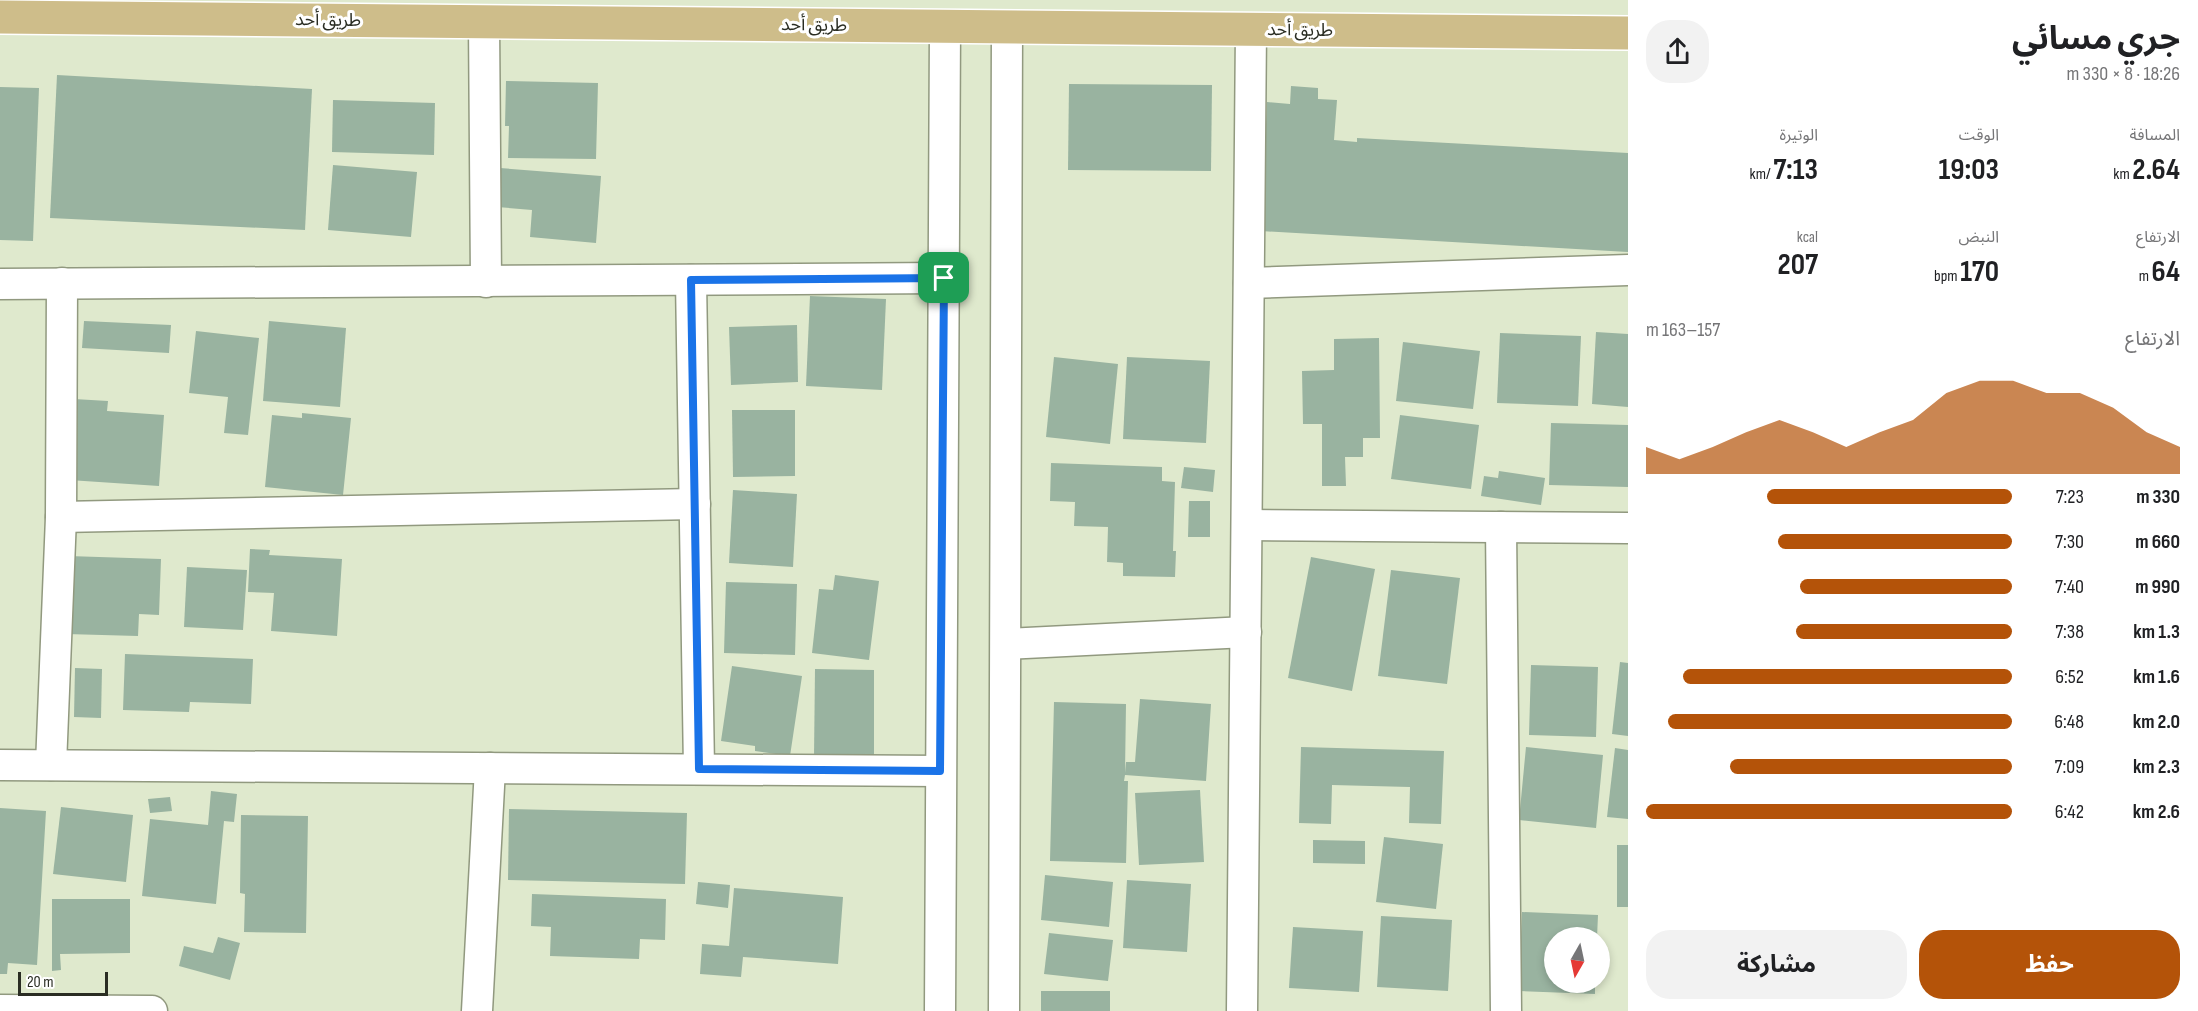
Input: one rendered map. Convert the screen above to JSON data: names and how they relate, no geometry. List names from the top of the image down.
{
  "streets": {
    "main road": ["طريق أحد"]
  },
  "scale_bar": "20 m",
  "north": "bottom",
  "page": {
    "heading": ["جري مسائي", "18:26 · 8 × 330 m"],
    "stats": [
      ["المسافة", "2.64 km"],
      ["الوقت", "19:03"],
      ["الوتيرة", "7:13 /km"],
      ["الارتفاع", "64 m"],
      ["النبض", "170 bpm"],
      ["kcal", "207"]
    ],
    "chart": ["الارتفاع", "157–163 m"],
    "list": [
      {
        "name": "330 m",
        "note": "7:23"
      },
      {
        "name": "660 m",
        "note": "7:30"
      },
      {
        "name": "990 m",
        "note": "7:40"
      },
      {
        "name": "1.3 km",
        "note": "7:38"
      },
      {
        "name": "1.6 km",
        "note": "6:52"
      },
      {
        "name": "2.0 km",
        "note": "6:48"
      },
      {
        "name": "2.3 km",
        "note": "7:09"
      },
      {
        "name": "2.6 km",
        "note": "6:42"
      }
    ],
    "buttons": ["حفظ", "مشاركة"],
    "scale": "20 m"
  }
}
